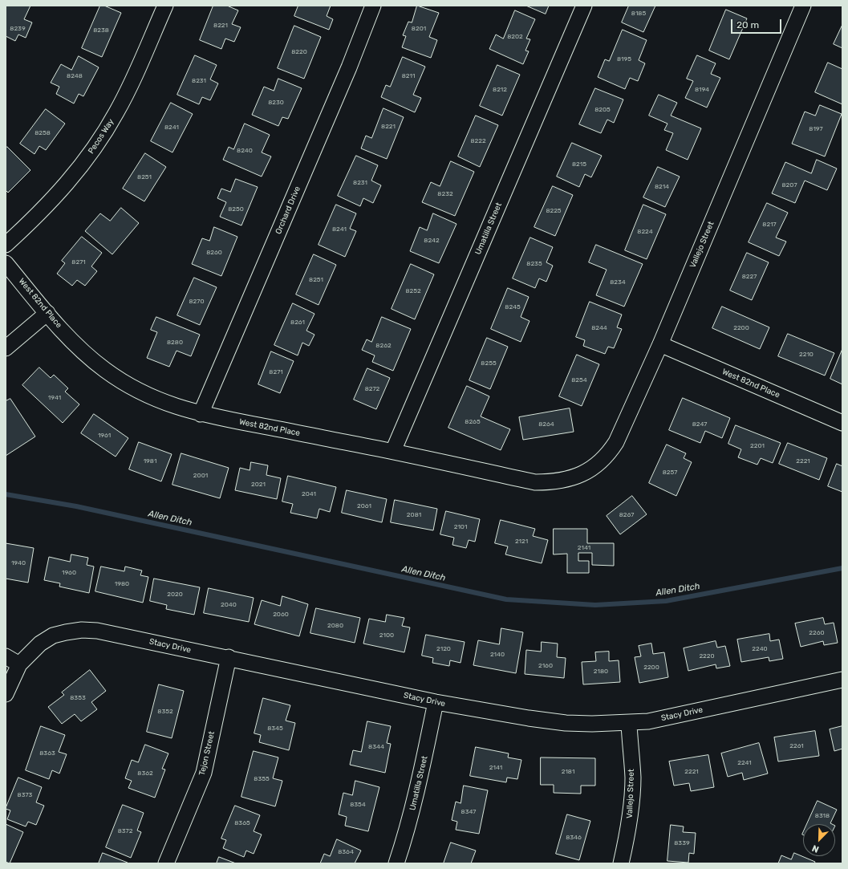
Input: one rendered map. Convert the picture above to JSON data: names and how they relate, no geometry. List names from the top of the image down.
{
  "streets": {
    "street": [
      "Pecos Way",
      "Orchard Drive",
      "Umatilla Street",
      "Vallejo Street",
      "West 82nd Place",
      "Stacy Drive",
      "Tejon Street"
    ]
  },
  "crossings": [
    ["Orchard Drive", "West 82nd Place"],
    ["Umatilla Street", "West 82nd Place"],
    ["Umatilla Street", "Stacy Drive"],
    ["Vallejo Street", "West 82nd Place"],
    ["Vallejo Street", "Stacy Drive"],
    ["Stacy Drive", "Tejon Street"]
  ],
  "water": ["Allen Ditch"],
  "house_numbers": [
    "8185",
    "8221",
    "8239",
    "8201",
    "8238",
    "8202",
    "8220",
    "8195",
    "8248",
    "8211",
    "8231",
    "8212",
    "8194",
    "8230",
    "8205",
    "8221",
    "8241",
    "8197",
    "8258",
    "8222",
    "8240",
    "8215",
    "8251",
    "8231",
    "8207",
    "8214",
    "8232",
    "8250",
    "8225",
    "8217",
    "8241",
    "8224",
    "8242",
    "8260",
    "8271",
    "8235",
    "8227",
    "8251",
    "8234",
    "8252",
    "8270",
    "8245",
    "8261",
    "8244",
    "2200",
    "8280",
    "8262",
    "2210",
    "8255",
    "8271",
    "8254",
    "8272",
    "1941",
    "8265",
    "8264",
    "8247",
    "1961",
    "2201",
    "1981",
    "2221",
    "8257",
    "2001",
    "2021",
    "2041",
    "2061",
    "2081",
    "8267",
    "2101",
    "2121",
    "2141",
    "1940",
    "1960",
    "1980",
    "2020",
    "2040",
    "2060",
    "2080",
    "2260",
    "2100",
    "2120",
    "2240",
    "2140",
    "2220",
    "2160",
    "2200",
    "2180",
    "8353",
    "8352",
    "8345",
    "2261",
    "8344",
    "8363",
    "2241",
    "2141",
    "2181",
    "2221",
    "8362",
    "8355",
    "8373",
    "8354",
    "8347",
    "8318",
    "8365",
    "8372",
    "8346",
    "8339",
    "8364"
  ],
  "scale_bar": "20 m",
  "north": "bottom left"
}
